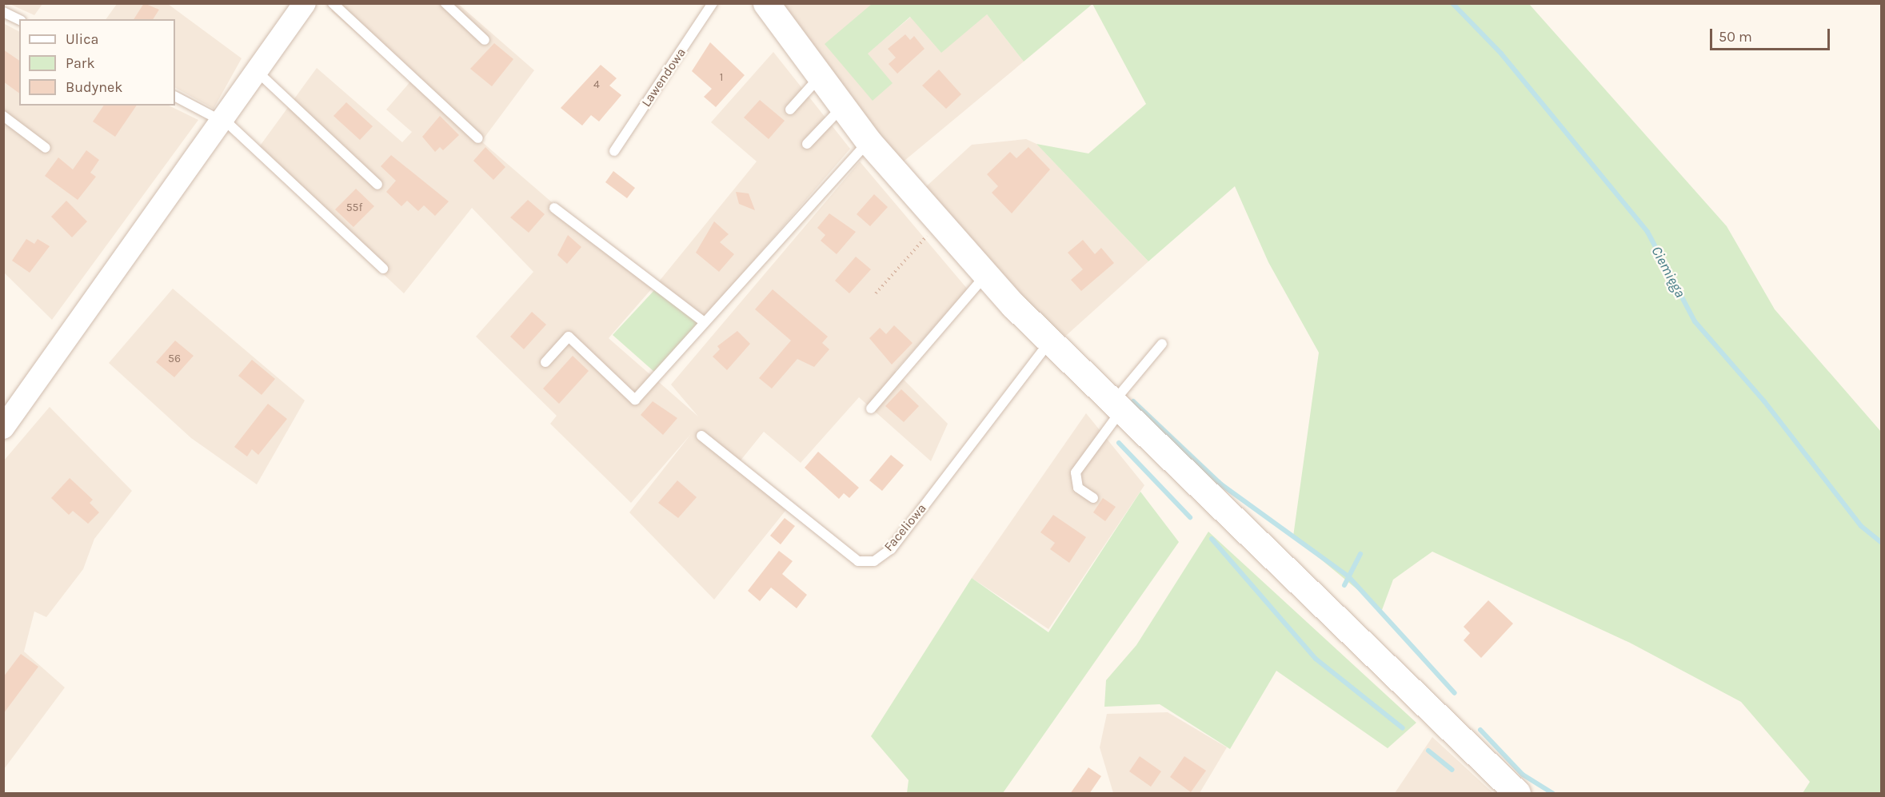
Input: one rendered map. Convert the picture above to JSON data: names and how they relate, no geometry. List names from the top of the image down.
{
  "streets": {
    "lane": ["Lawendowa", "Faceliowa"]
  },
  "water": ["Ciemięga"],
  "house_numbers": [
    "1",
    "4",
    "55f",
    "56"
  ],
  "legend": ["Ulica", "Park", "Budynek"],
  "scale_bar": "50 m"
}
